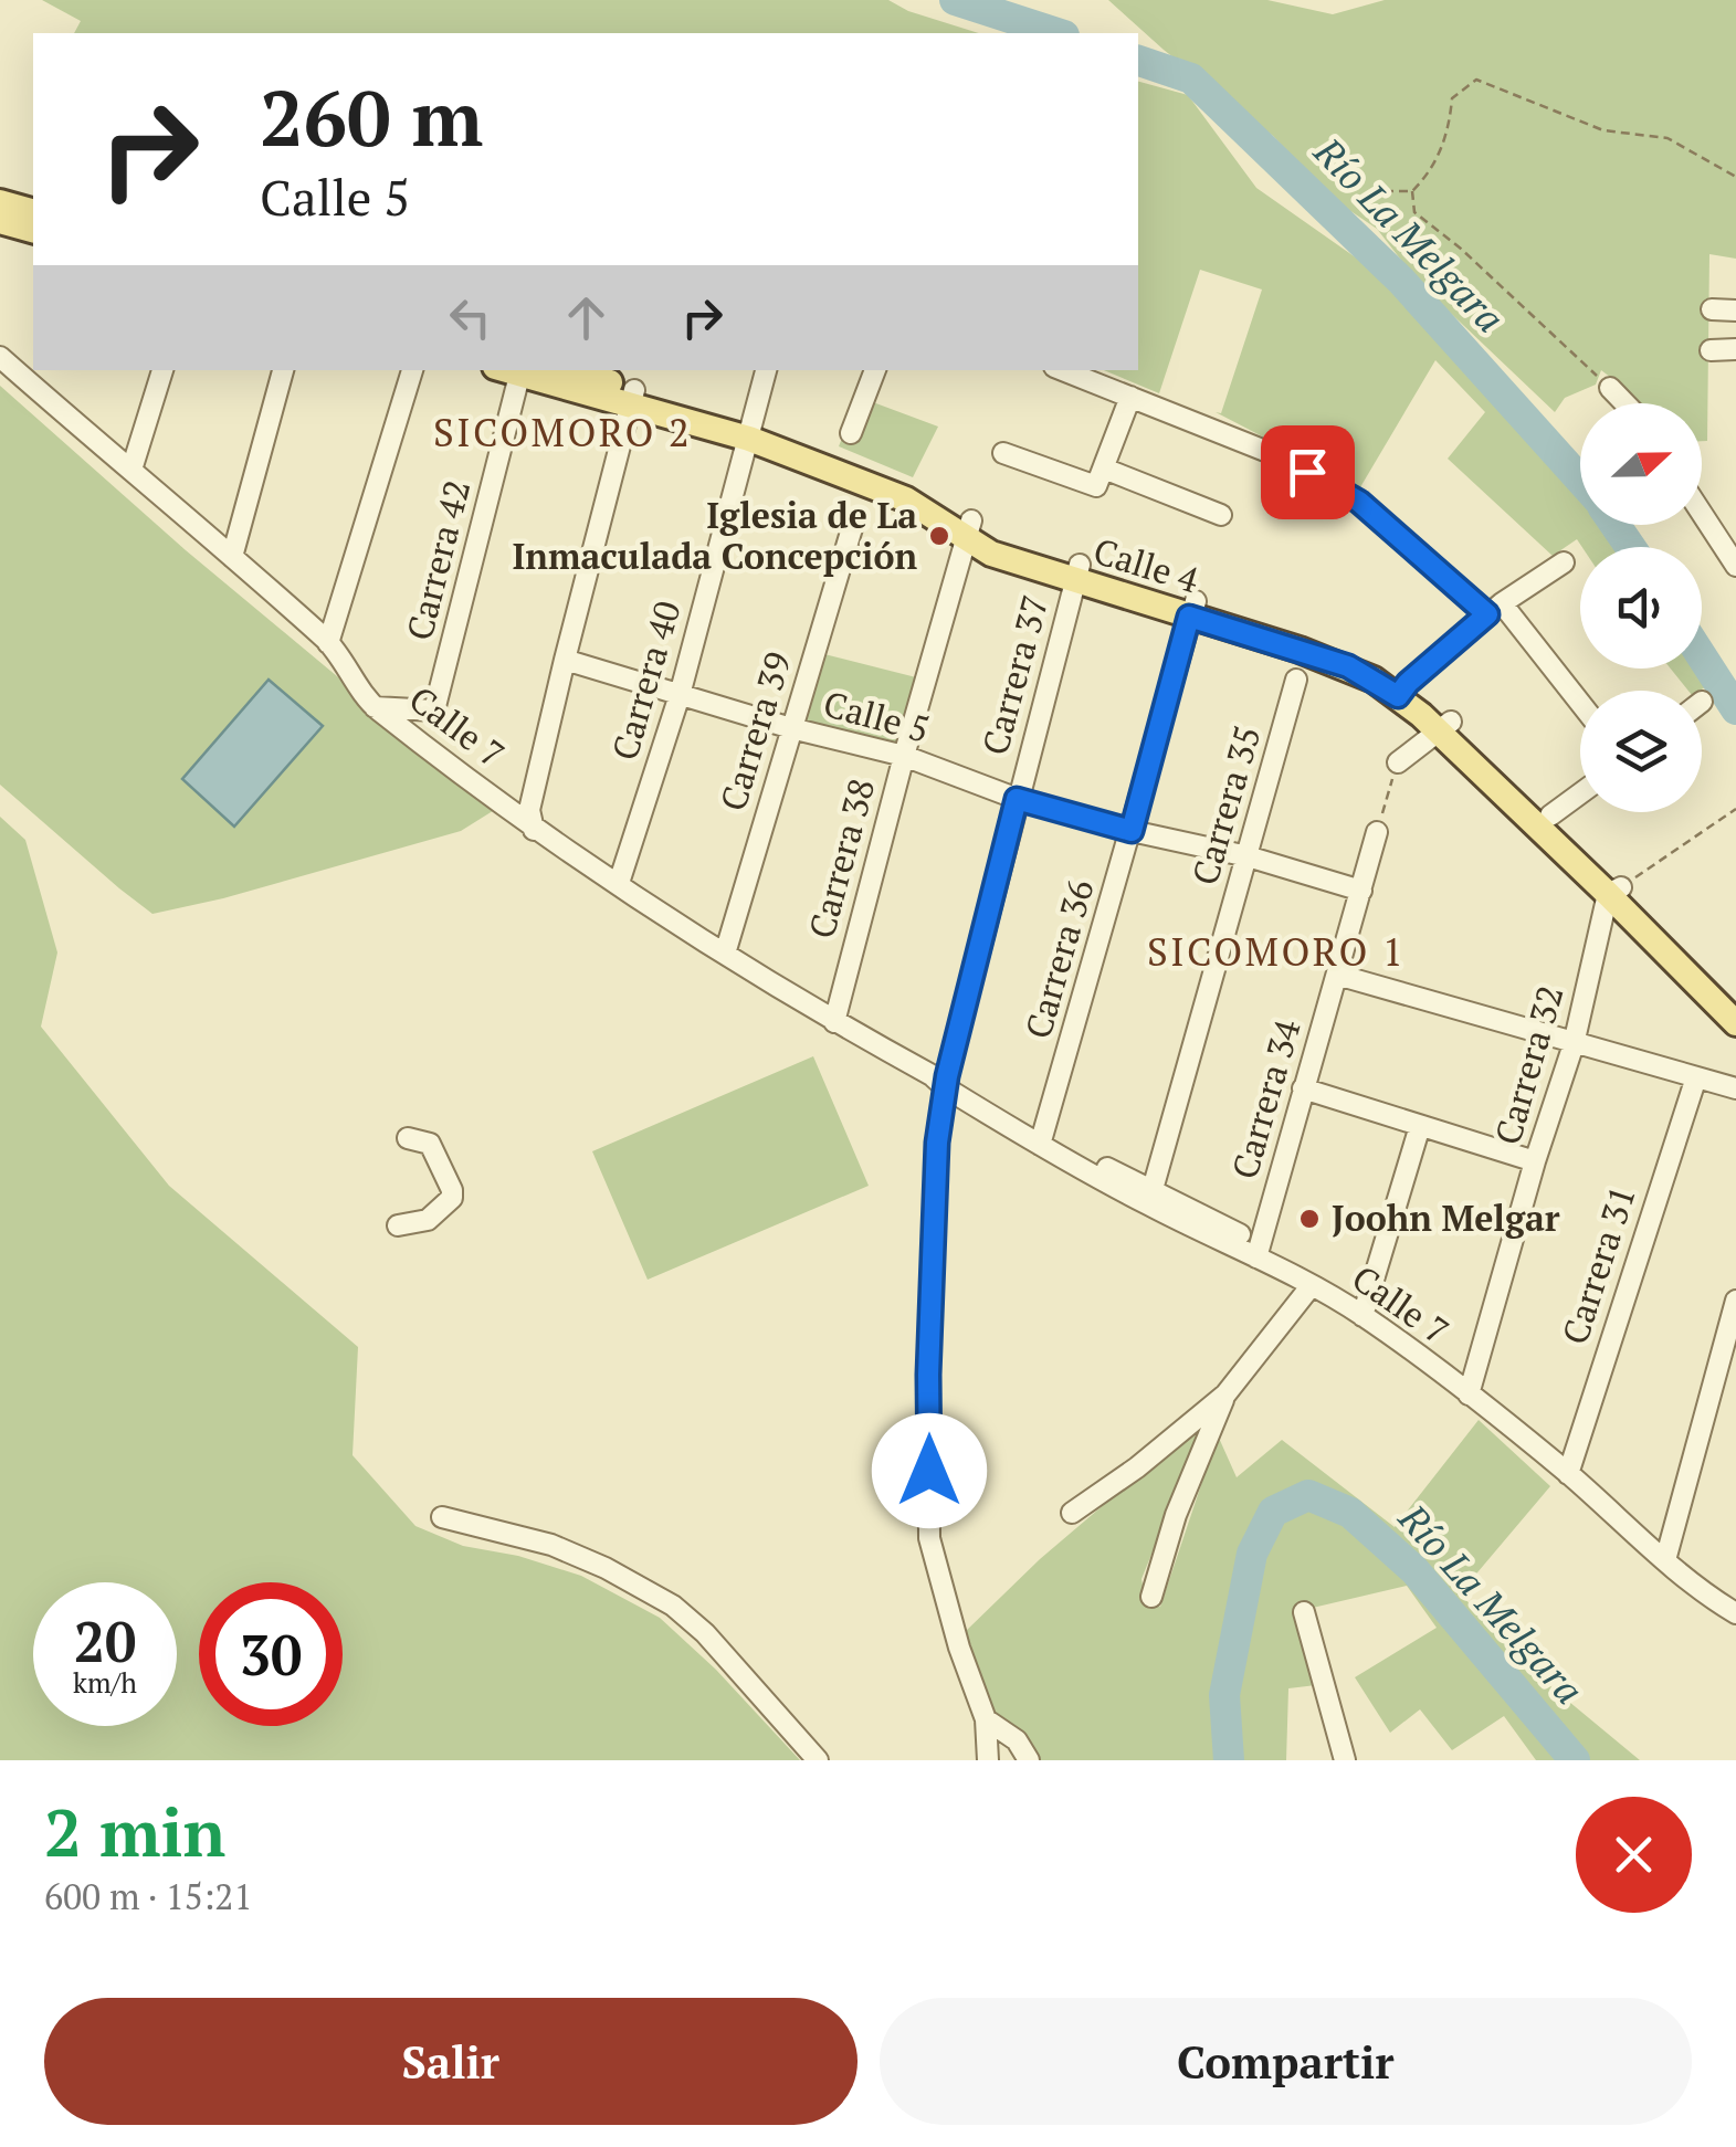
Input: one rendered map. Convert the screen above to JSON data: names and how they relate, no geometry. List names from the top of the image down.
{
  "streets": {
    "main road": ["Calle 4"],
    "street": [
      "Carrera 42",
      "Carrera 37",
      "Carrera 40",
      "Calle 5",
      "Calle 7",
      "Carrera 39",
      "Carrera 35",
      "Carrera 38",
      "Carrera 36",
      "Carrera 32",
      "Carrera 34",
      "Carrera 31"
    ]
  },
  "crossings": [
    ["Carrera 42", "Calle 4"],
    ["Carrera 42", "Calle 7"],
    ["Calle 4", "Carrera 37"],
    ["Calle 4", "Carrera 40"],
    ["Calle 4", "Carrera 38"],
    ["Calle 4", "Carrera 36"],
    ["Calle 4", "Carrera 32"],
    ["Carrera 37", "Calle 5"],
    ["Carrera 37", "Calle 7"],
    ["Carrera 40", "Calle 5"],
    ["Carrera 40", "Calle 7"],
    ["Calle 5", "Carrera 39"],
    ["Calle 5", "Carrera 35"],
    ["Calle 5", "Carrera 38"],
    ["Calle 5", "Carrera 36"],
    ["Calle 5", "Carrera 34"],
    ["Calle 7", "Carrera 39"],
    ["Calle 7", "Carrera 35"],
    ["Calle 7", "Carrera 38"],
    ["Calle 7", "Carrera 36"],
    ["Calle 7", "Carrera 32"],
    ["Calle 7", "Carrera 34"],
    ["Calle 7", "Carrera 31"]
  ],
  "districts": ["SICOMORO 2", "SICOMORO 1"],
  "water": ["Río La Melgara"],
  "places": ["Iglesia de La Inmaculada Concepción", "Joohn Melgar"],
  "north": "right",
  "page": {
    "turn": ["260 m", "Calle 5"],
    "speed": "20 km/h",
    "limit": "30",
    "heading": ["2 min", "600 m · 15:21"],
    "buttons": ["Salir", "Compartir"]
  }
}
